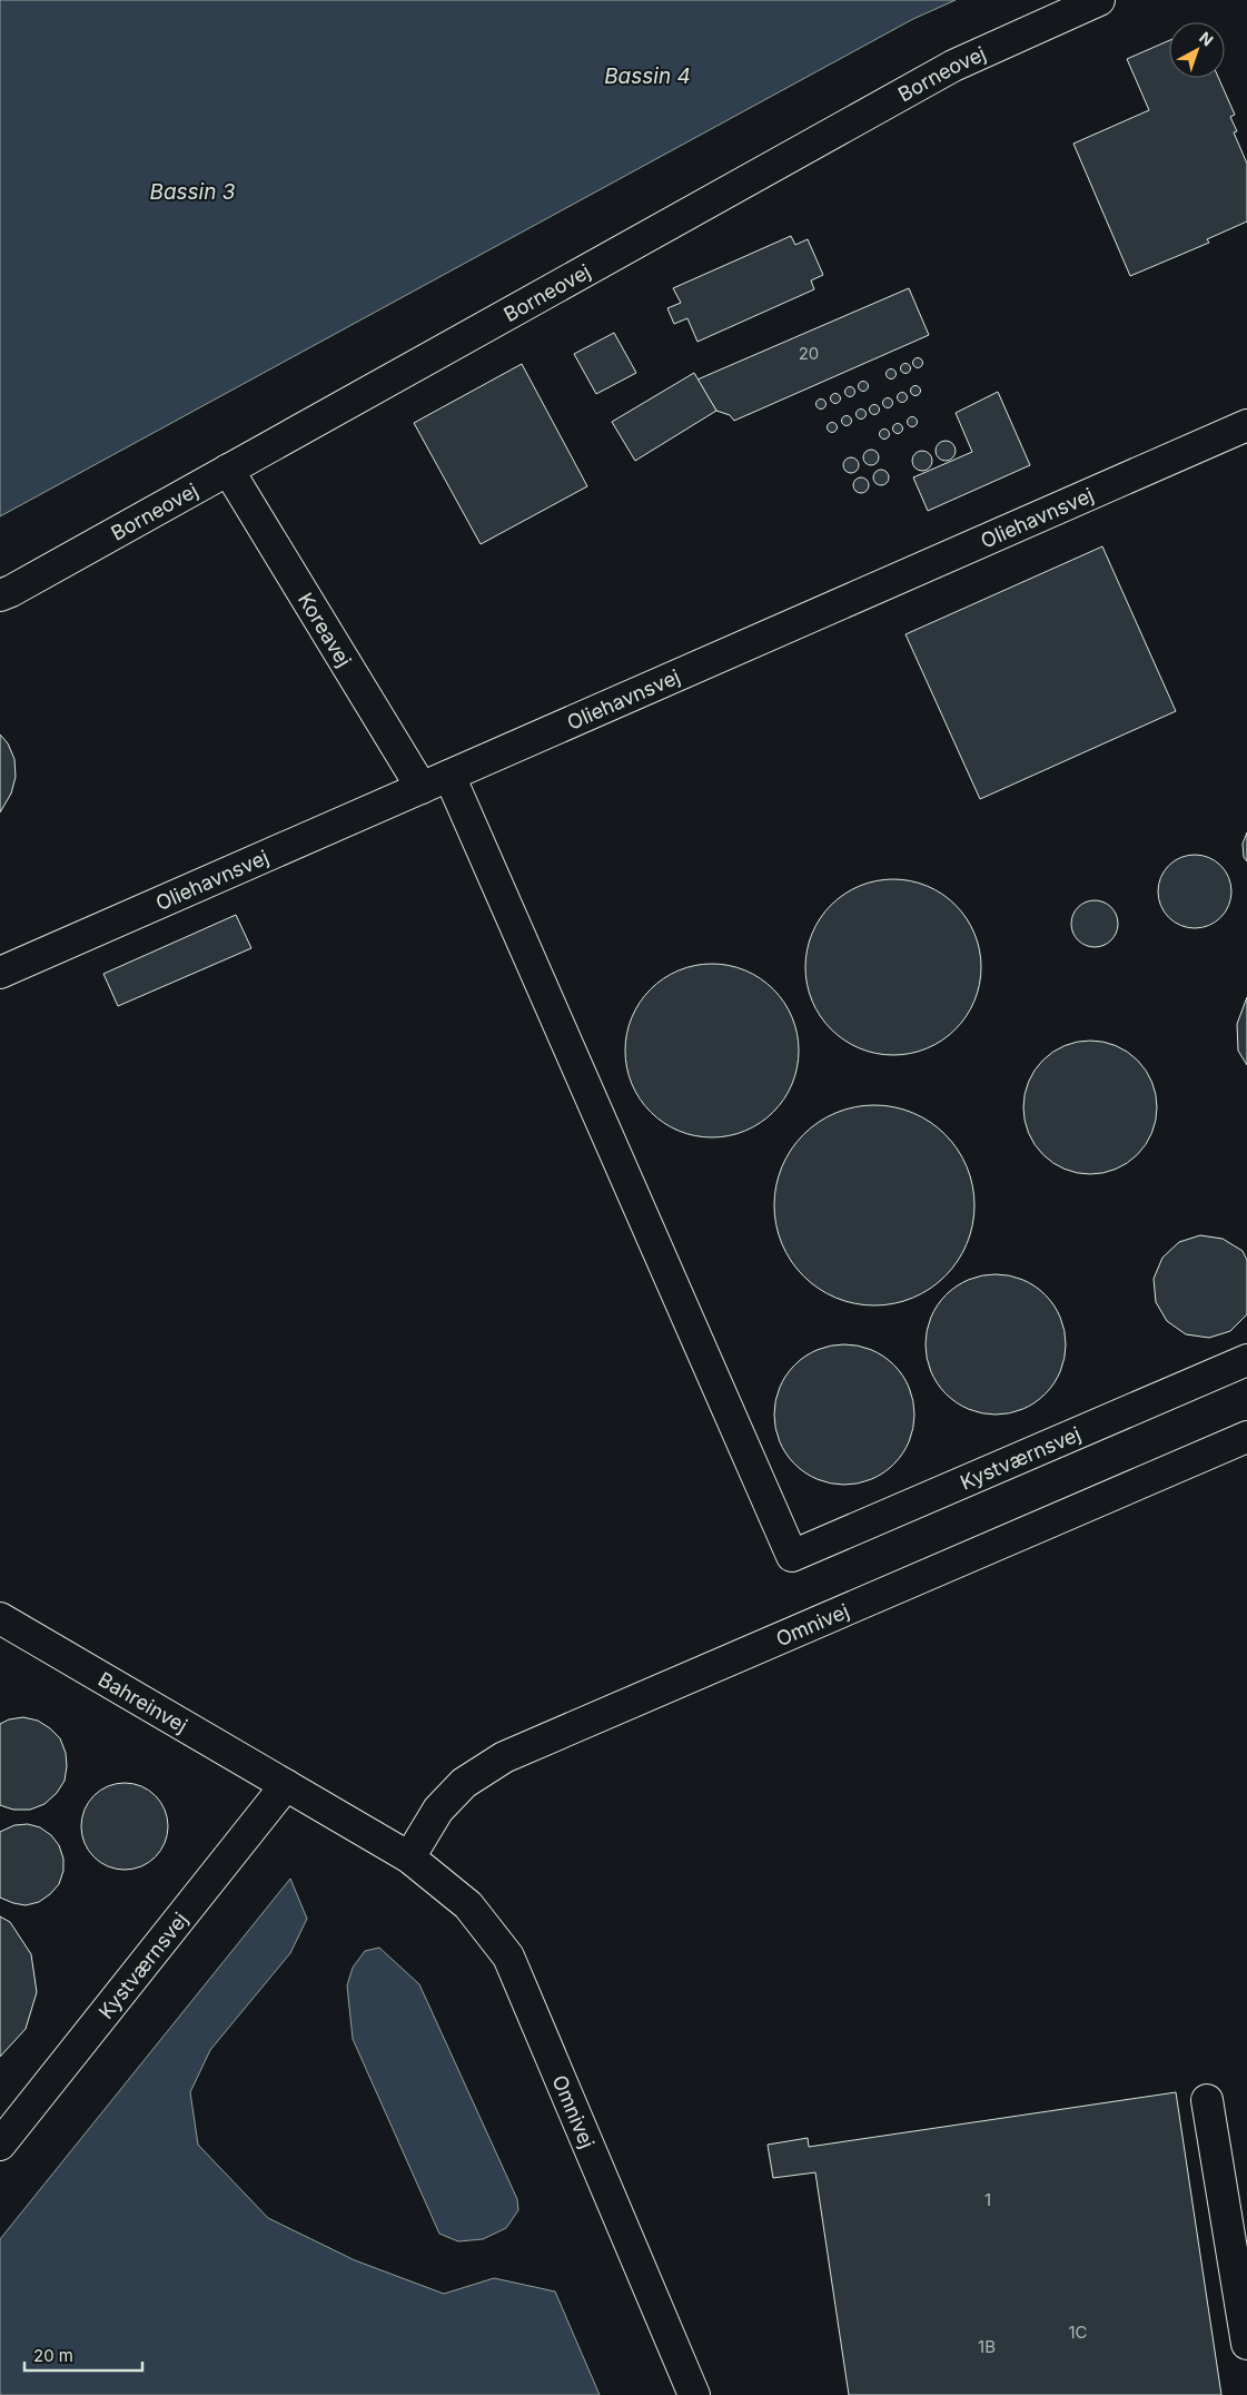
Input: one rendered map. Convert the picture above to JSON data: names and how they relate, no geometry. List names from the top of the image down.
{
  "streets": {
    "street": [
      "Borneovej",
      "Oliehavnsvej",
      "Koreavej",
      "Kystværnsvej",
      "Omnivej",
      "Bahreinvej"
    ]
  },
  "crossings": [
    ["Borneovej", "Koreavej"],
    ["Oliehavnsvej", "Koreavej"],
    ["Oliehavnsvej", "Kystværnsvej"],
    ["Kystværnsvej", "Omnivej"],
    ["Kystværnsvej", "Bahreinvej"],
    ["Omnivej", "Bahreinvej"]
  ],
  "water": ["Bassin 4", "Bassin 3"],
  "house_numbers": [
    "20",
    "1",
    "1C",
    "1B"
  ],
  "scale_bar": "20 m",
  "north": "top right"
}
